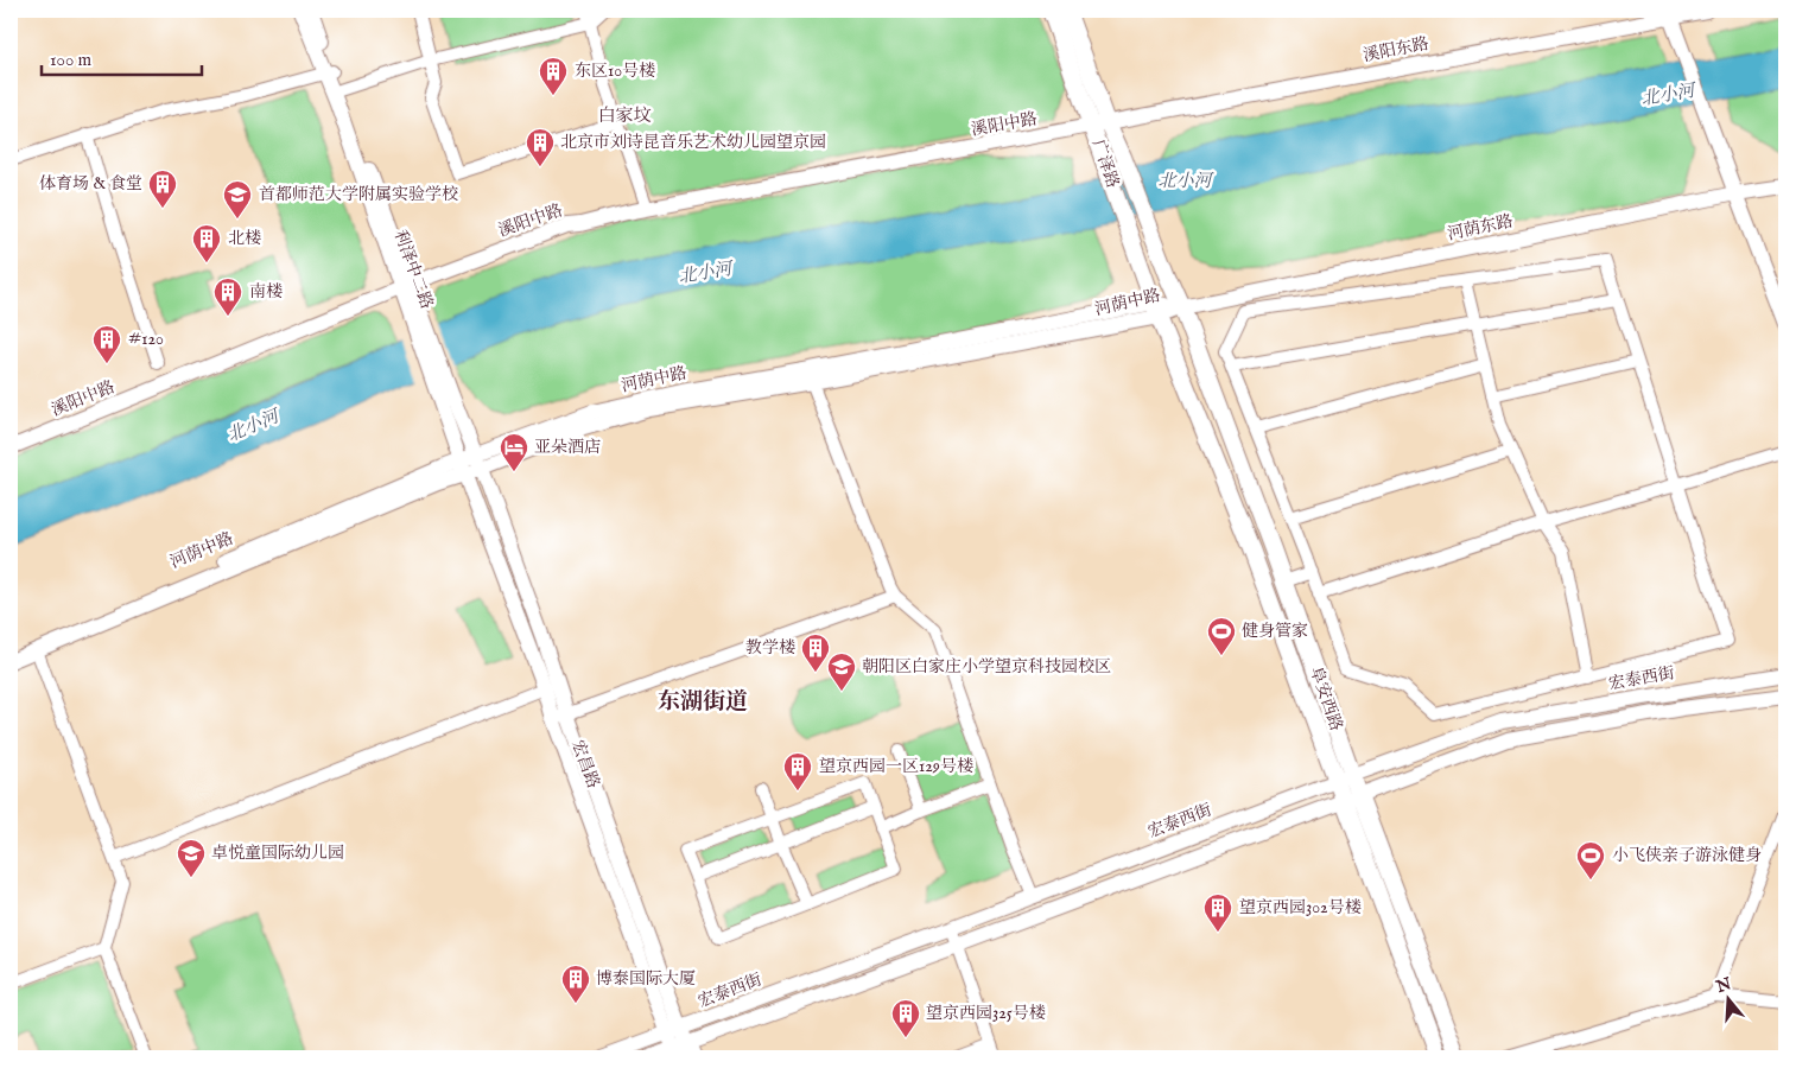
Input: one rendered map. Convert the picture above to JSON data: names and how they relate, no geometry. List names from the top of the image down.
{
  "streets": {
    "main road": ["广泽路", "阜安西路"],
    "street": [
      "溪阳东路",
      "溪阳中路",
      "河荫东路",
      "利泽中二路",
      "河荫中路",
      "宏泰西街",
      "宏昌路"
    ]
  },
  "crossings": [
    ["溪阳东路", "溪阳中路"],
    ["溪阳东路", "广泽路"],
    ["溪阳中路", "广泽路"],
    ["溪阳中路", "利泽中二路"],
    ["广泽路", "河荫东路"],
    ["广泽路", "河荫中路"],
    ["广泽路", "阜安西路"],
    ["河荫东路", "河荫中路"],
    ["河荫东路", "阜安西路"],
    ["利泽中二路", "河荫中路"],
    ["利泽中二路", "宏昌路"],
    ["河荫中路", "阜安西路"],
    ["河荫中路", "宏昌路"],
    ["宏泰西街", "阜安西路"],
    ["宏泰西街", "宏昌路"]
  ],
  "districts": ["白家坟", "东湖街道"],
  "water": ["北小河"],
  "places": {
    "building": [
      "东区10号楼",
      "北京市刘诗昆音乐艺术幼儿园望京园",
      "体育场 & 食堂",
      "北楼",
      "南楼",
      "#120",
      "教学楼",
      "望京西园一区129号楼",
      "望京西园302号楼",
      "博泰国际大厦",
      "望京西园325号楼"
    ],
    "school or university": ["首都师范大学附属实验学校", "朝阳区白家庄小学望京科技园校区", "卓悦童国际幼儿园"],
    "hotel": ["亚朵酒店"],
    "sports": ["健身管家", "小飞侠亲子游泳健身"]
  },
  "scale_bar": "100 m",
  "north": "top"
}
